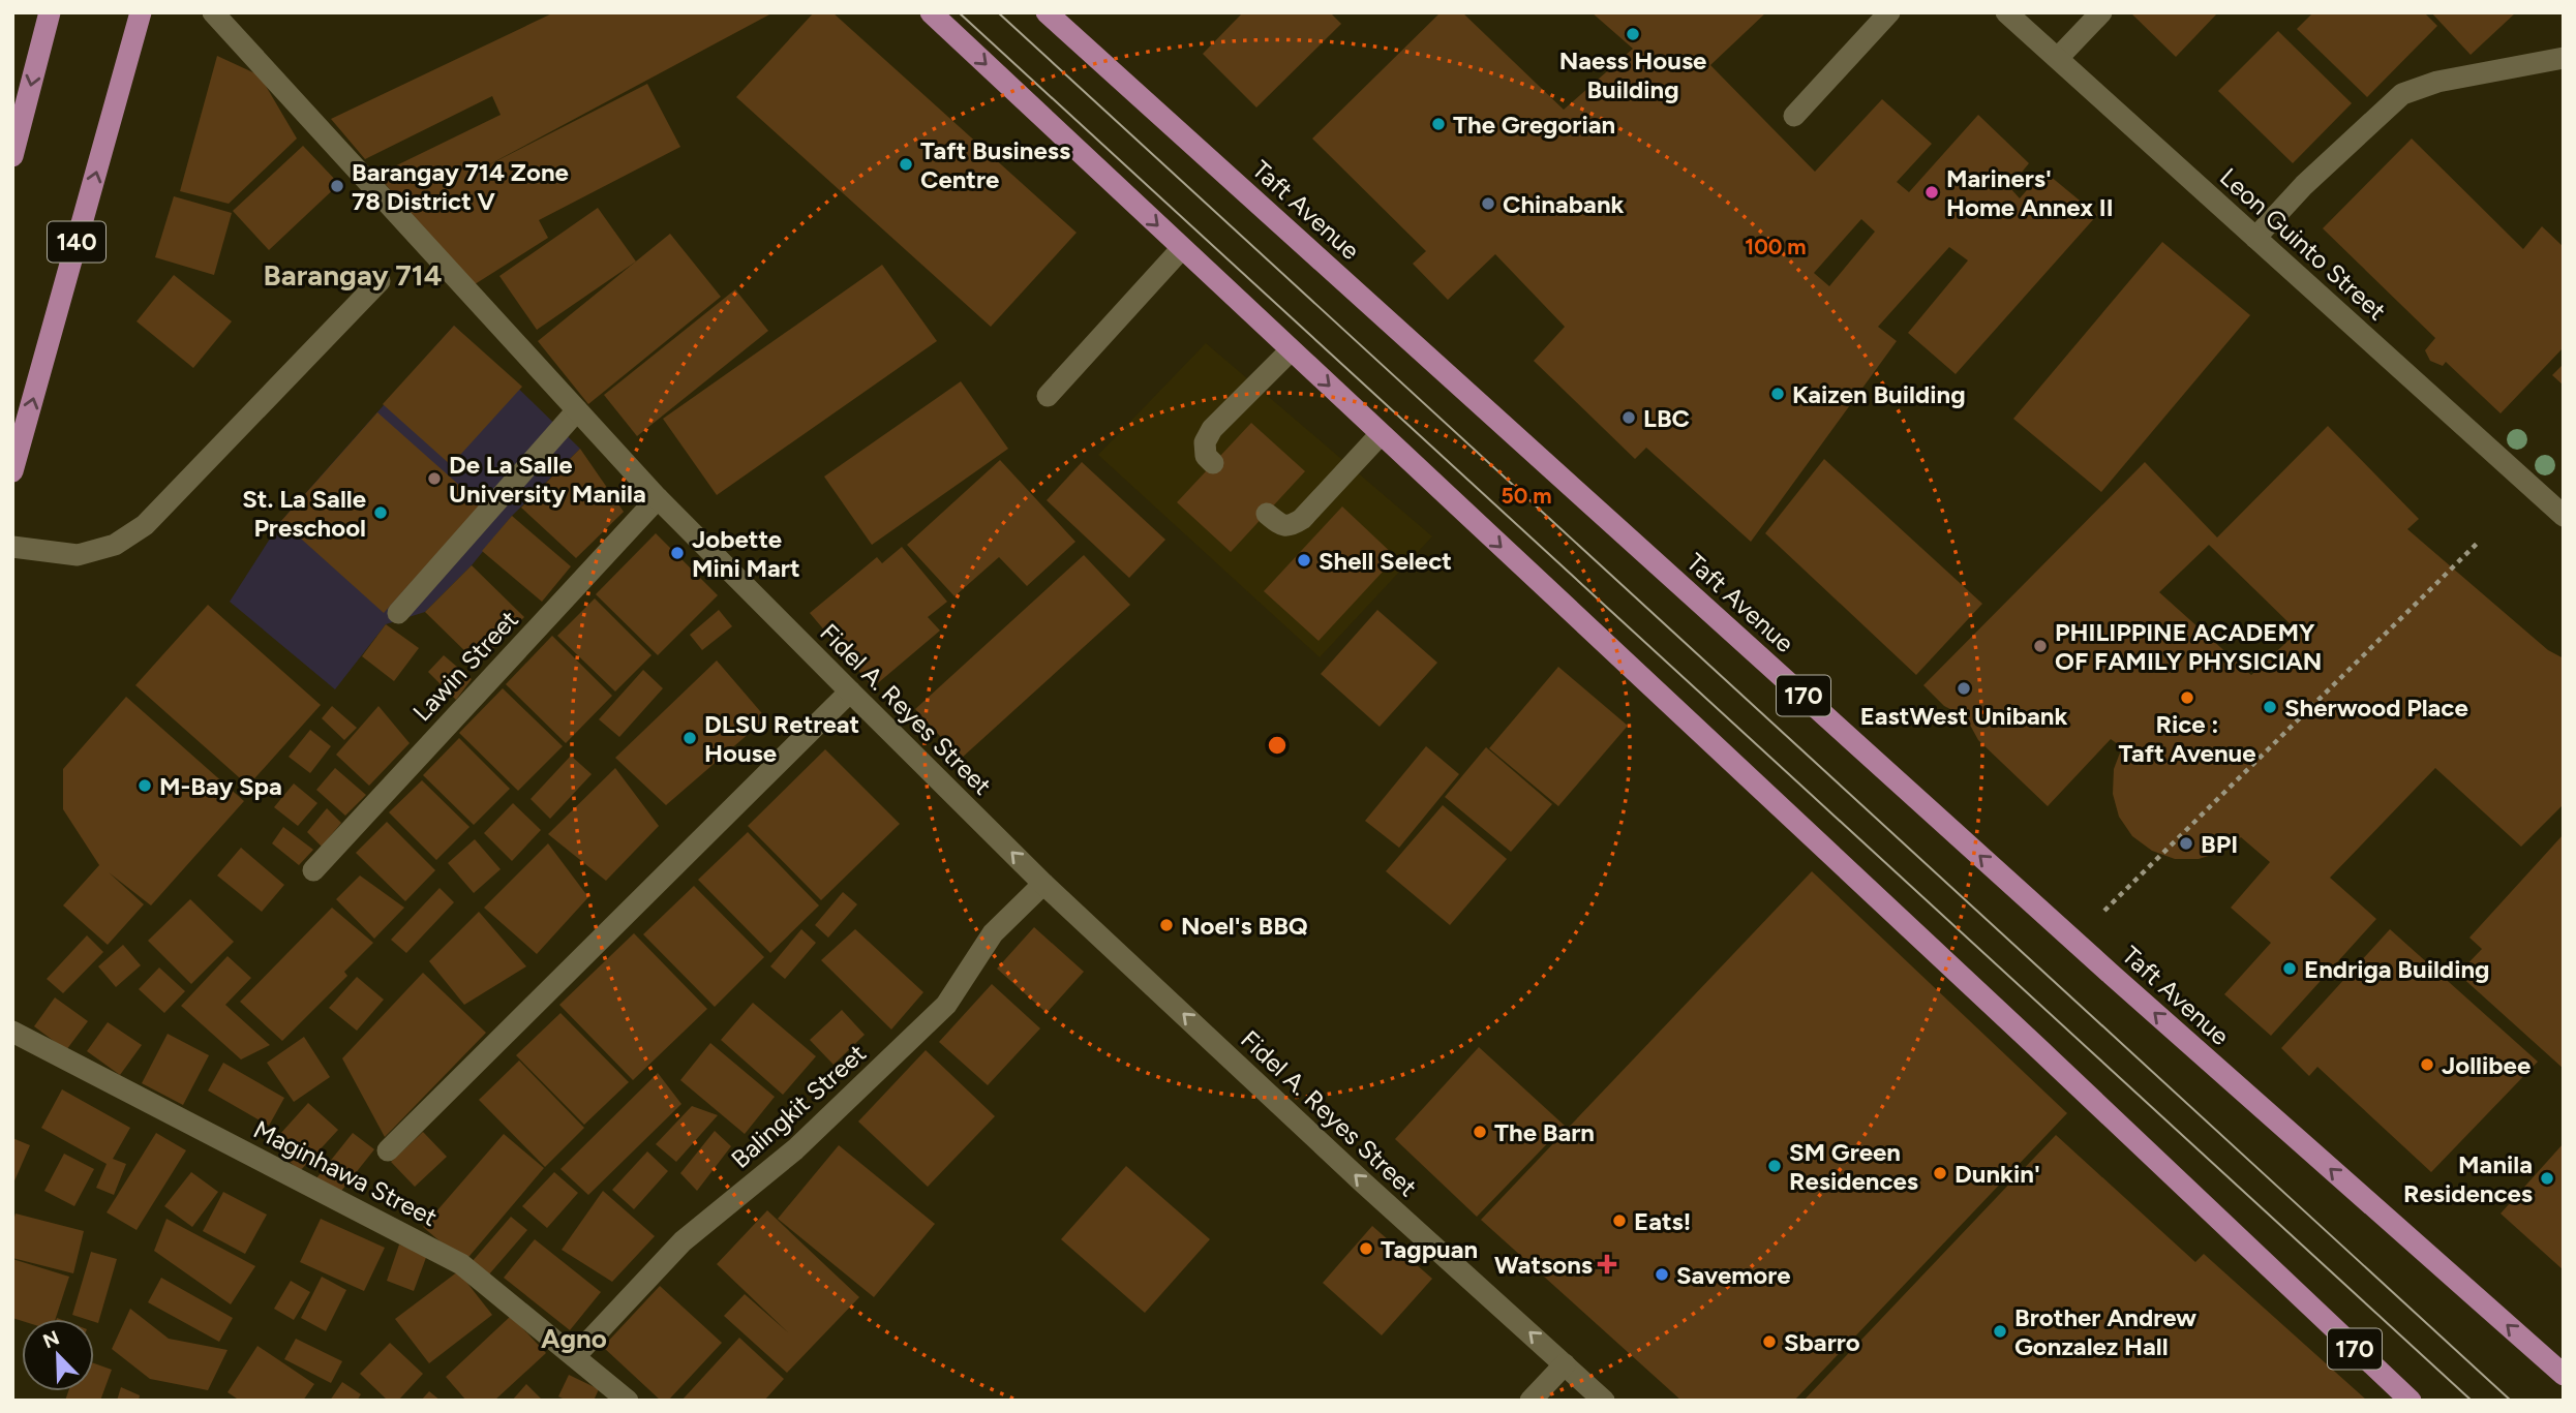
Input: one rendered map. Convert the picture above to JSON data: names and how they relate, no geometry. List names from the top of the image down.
{
  "streets": {
    "main road": ["Taft Avenue", "140", "170"],
    "street": [
      "Leon Guinto Street",
      "Lawin Street",
      "Fidel A. Reyes Street",
      "Balingkit Street",
      "Maginhawa Street"
    ]
  },
  "crossings": [
    ["Lawin Street", "Fidel A. Reyes Street"],
    ["Fidel A. Reyes Street", "Balingkit Street"],
    ["Balingkit Street", "Maginhawa Street"]
  ],
  "one_way": ["Fidel A. Reyes Street"],
  "districts": ["Barangay 714", "Agno"],
  "places": {
    "other": [
      "Naess House Building",
      "The Gregorian",
      "Taft Business Centre",
      "Barangay 714 Zone 78 District V",
      "Mariners' Home Annex II",
      "Chinabank",
      "Kaizen Building",
      "LBC",
      "De La Salle University Manila",
      "St. La Salle Preschool",
      "Jobette Mini Mart",
      "Shell Select",
      "PHILIPPINE ACADEMY OF FAMILY PHYSICIAN",
      "EastWest Unibank",
      "Rice : Taft Avenue",
      "Sherwood Place",
      "DLSU Retreat House",
      "M-Bay Spa",
      "BPI",
      "Noel's BBQ",
      "Endriga Building",
      "Jollibee",
      "The Barn",
      "SM Green Residences",
      "Dunkin'",
      "Manila Residences",
      "Eats!",
      "Tagpuan",
      "Savemore",
      "Brother Andrew Gonzalez Hall",
      "Sbarro"
    ],
    "health": ["Watsons"]
  },
  "north": "top left",
  "rings": ["100 m", "50 m"]
}
